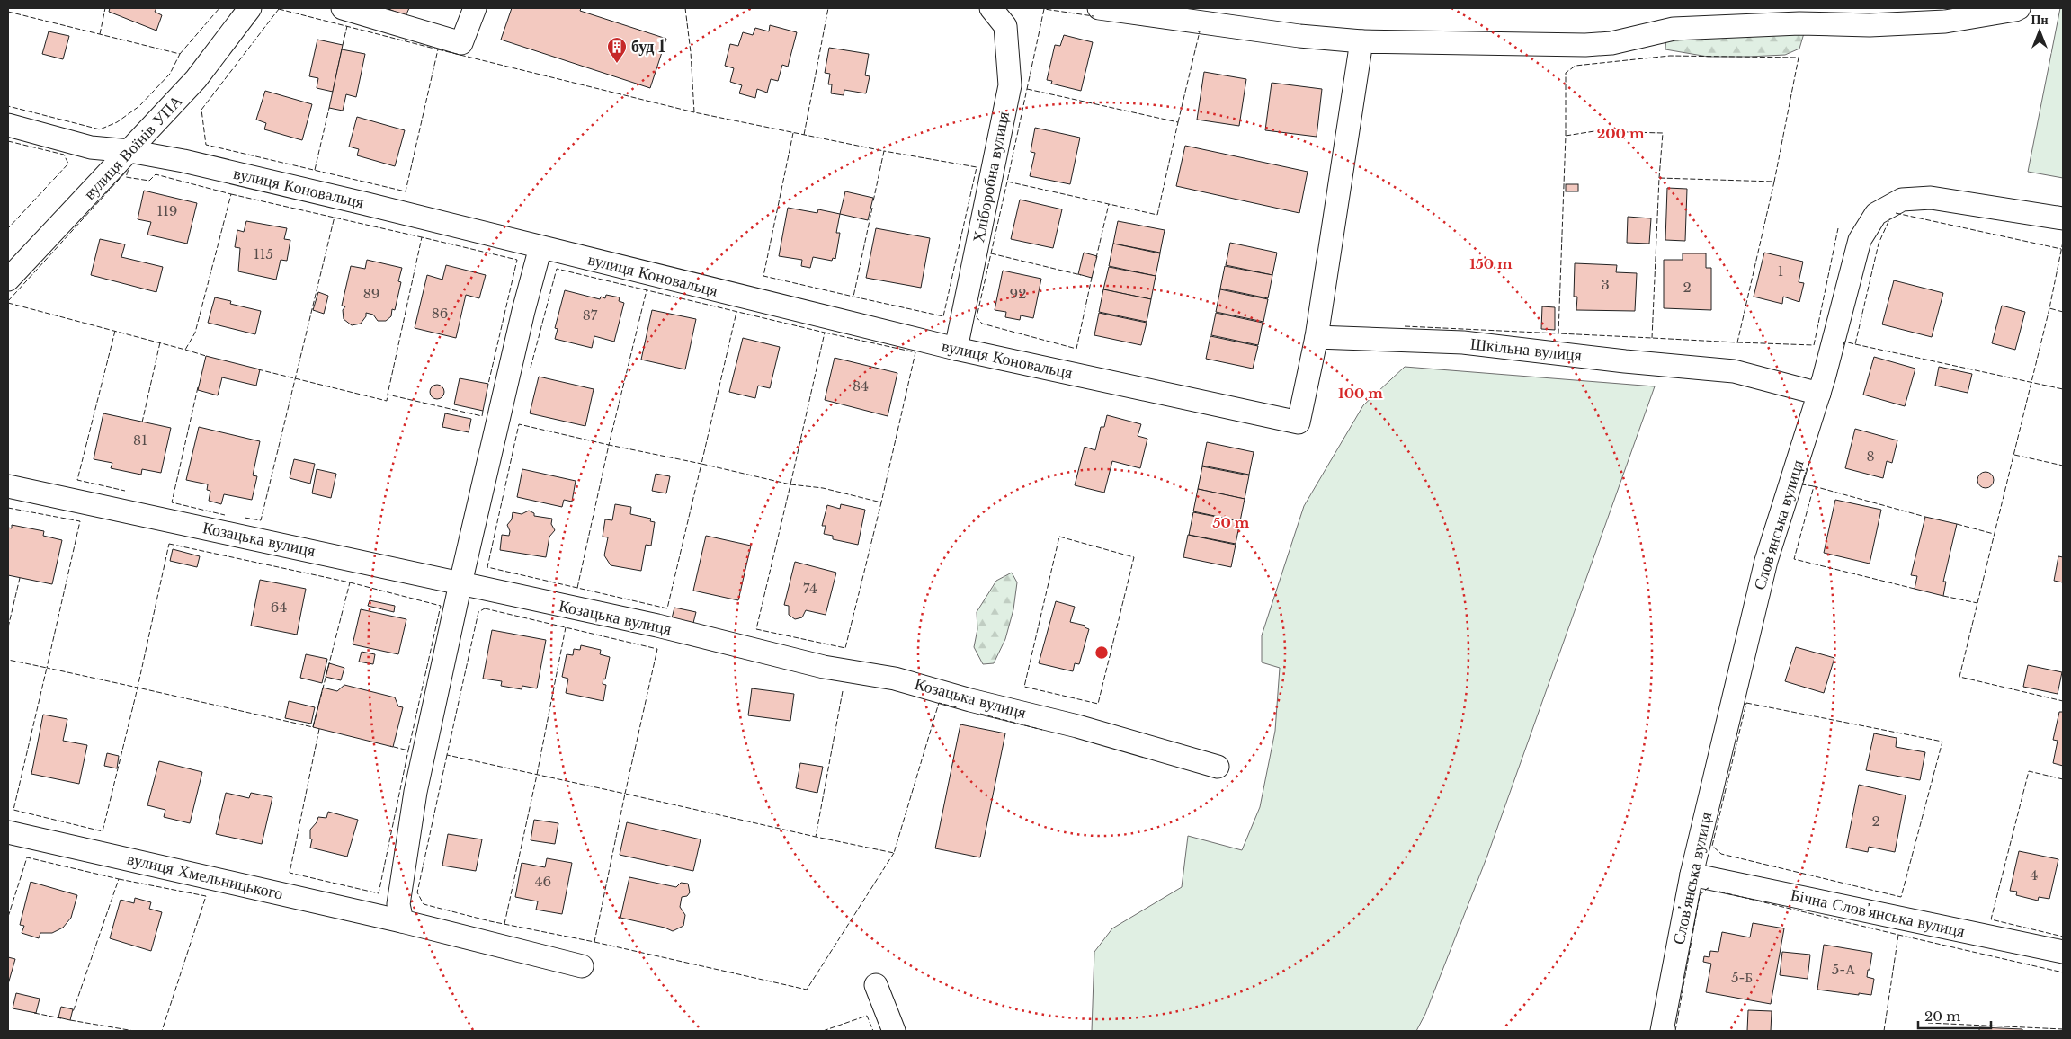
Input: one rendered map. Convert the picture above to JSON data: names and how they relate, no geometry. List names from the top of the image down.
{
  "streets": {
    "street": [
      "вулиця Воїнів УПА",
      "Хліборобна вулиця",
      "вулиця Коновальця",
      "Шкільна вулиця",
      "Словʼянська вулиця",
      "Козацька вулиця",
      "вулиця Хмельницького",
      "Бічна Словʼянська вулиця"
    ]
  },
  "crossings": [
    ["вулиця Воїнів УПА", "вулиця Коновальця"],
    ["Хліборобна вулиця", "вулиця Коновальця"],
    ["вулиця Коновальця", "Шкільна вулиця"],
    ["Шкільна вулиця", "Словʼянська вулиця"],
    ["Словʼянська вулиця", "Бічна Словʼянська вулиця"]
  ],
  "places": {
    "building": ["буд 1"]
  },
  "house_numbers": [
    "119",
    "115",
    "1",
    "3",
    "2",
    "89",
    "92",
    "86",
    "87",
    "84",
    "81",
    "8",
    "74",
    "64",
    "2",
    "4",
    "46",
    "5-А",
    "5-Б"
  ],
  "scale_bar": "20 m",
  "north": "top",
  "rings": [
    "200 m",
    "150 m",
    "100 m",
    "50 m"
  ]
}
